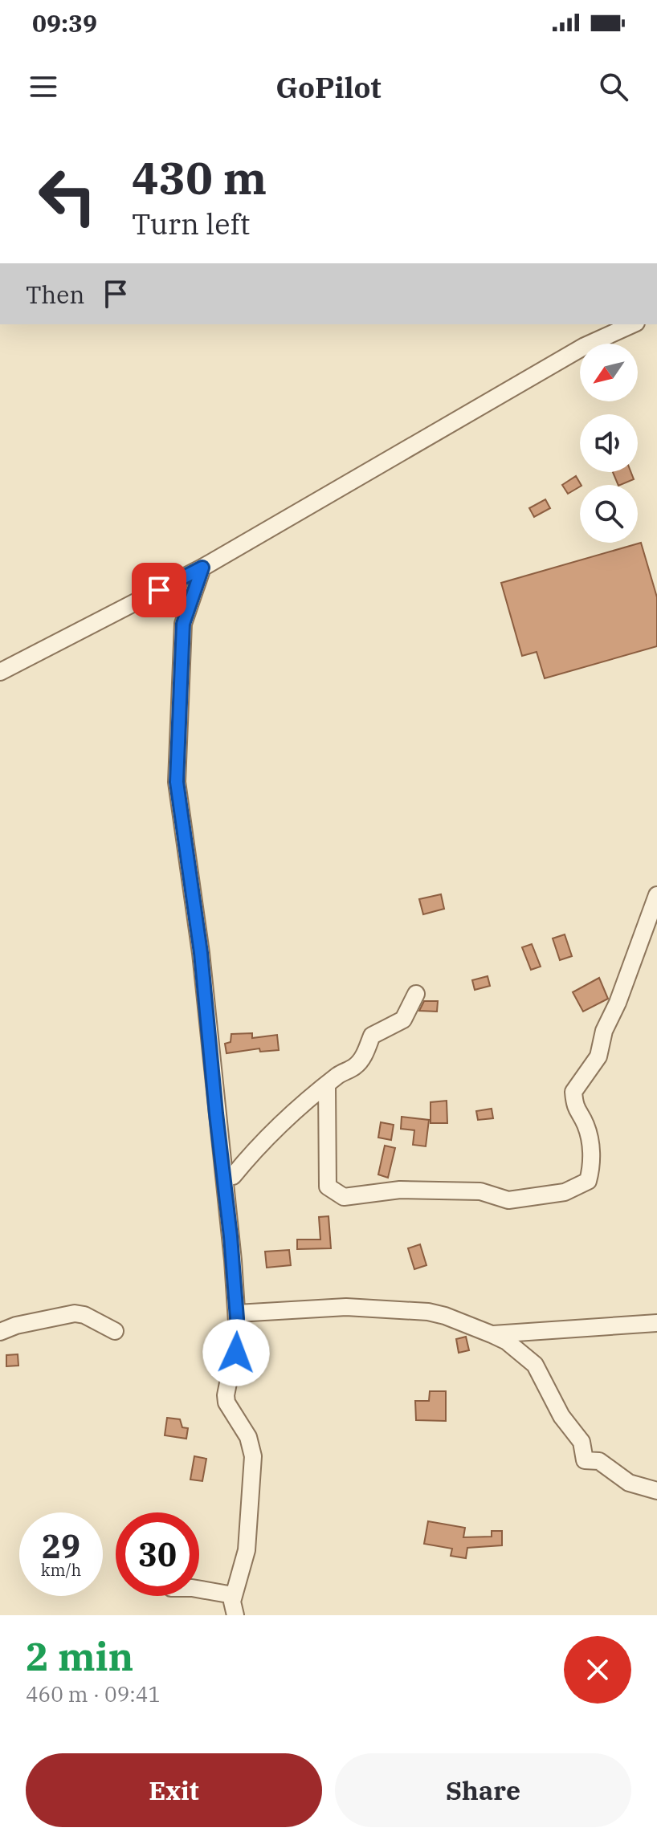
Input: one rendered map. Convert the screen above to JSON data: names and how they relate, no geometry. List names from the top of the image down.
{
  "north": "bottom left",
  "page": {
    "status": "09:39",
    "header": "GoPilot",
    "turn": ["430 m", "Turn left"],
    "then": "Then",
    "speed": "29 km/h",
    "limit": "30",
    "heading": ["2 min", "460 m · 09:41"],
    "buttons": ["Exit", "Share"]
  }
}
